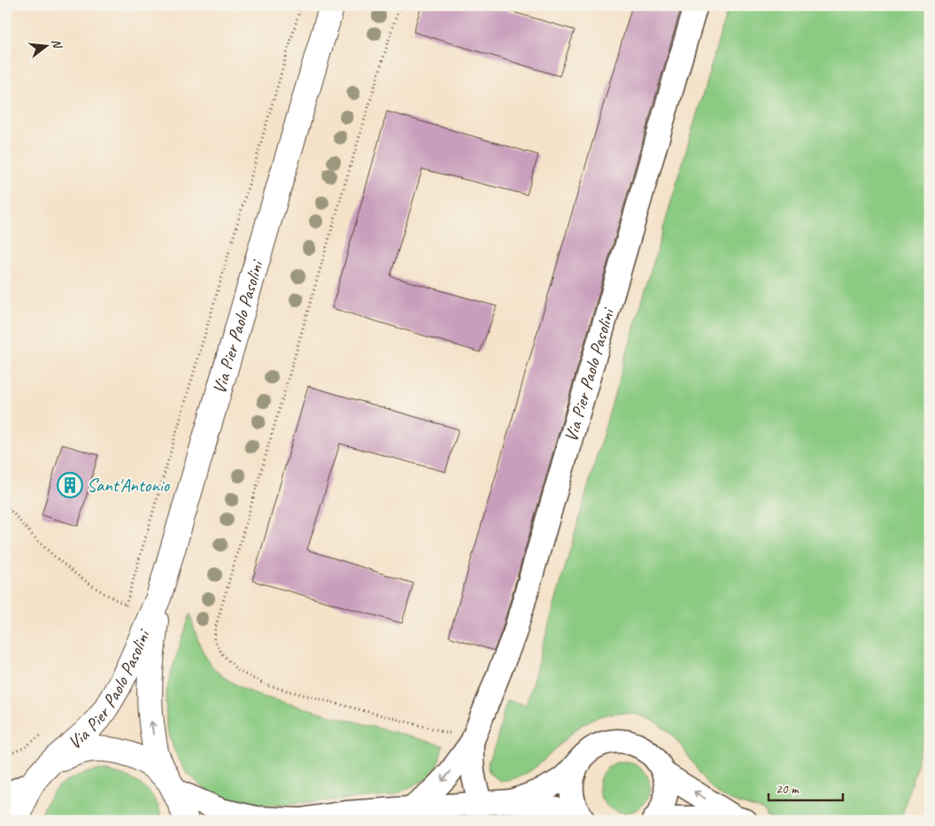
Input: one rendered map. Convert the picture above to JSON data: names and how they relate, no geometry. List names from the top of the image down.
{
  "streets": {
    "main road": ["Via Pier Paolo Pasolini"]
  },
  "places": {
    "building": ["Sant'Antonio"]
  },
  "scale_bar": "20 m",
  "north": "right"
}
